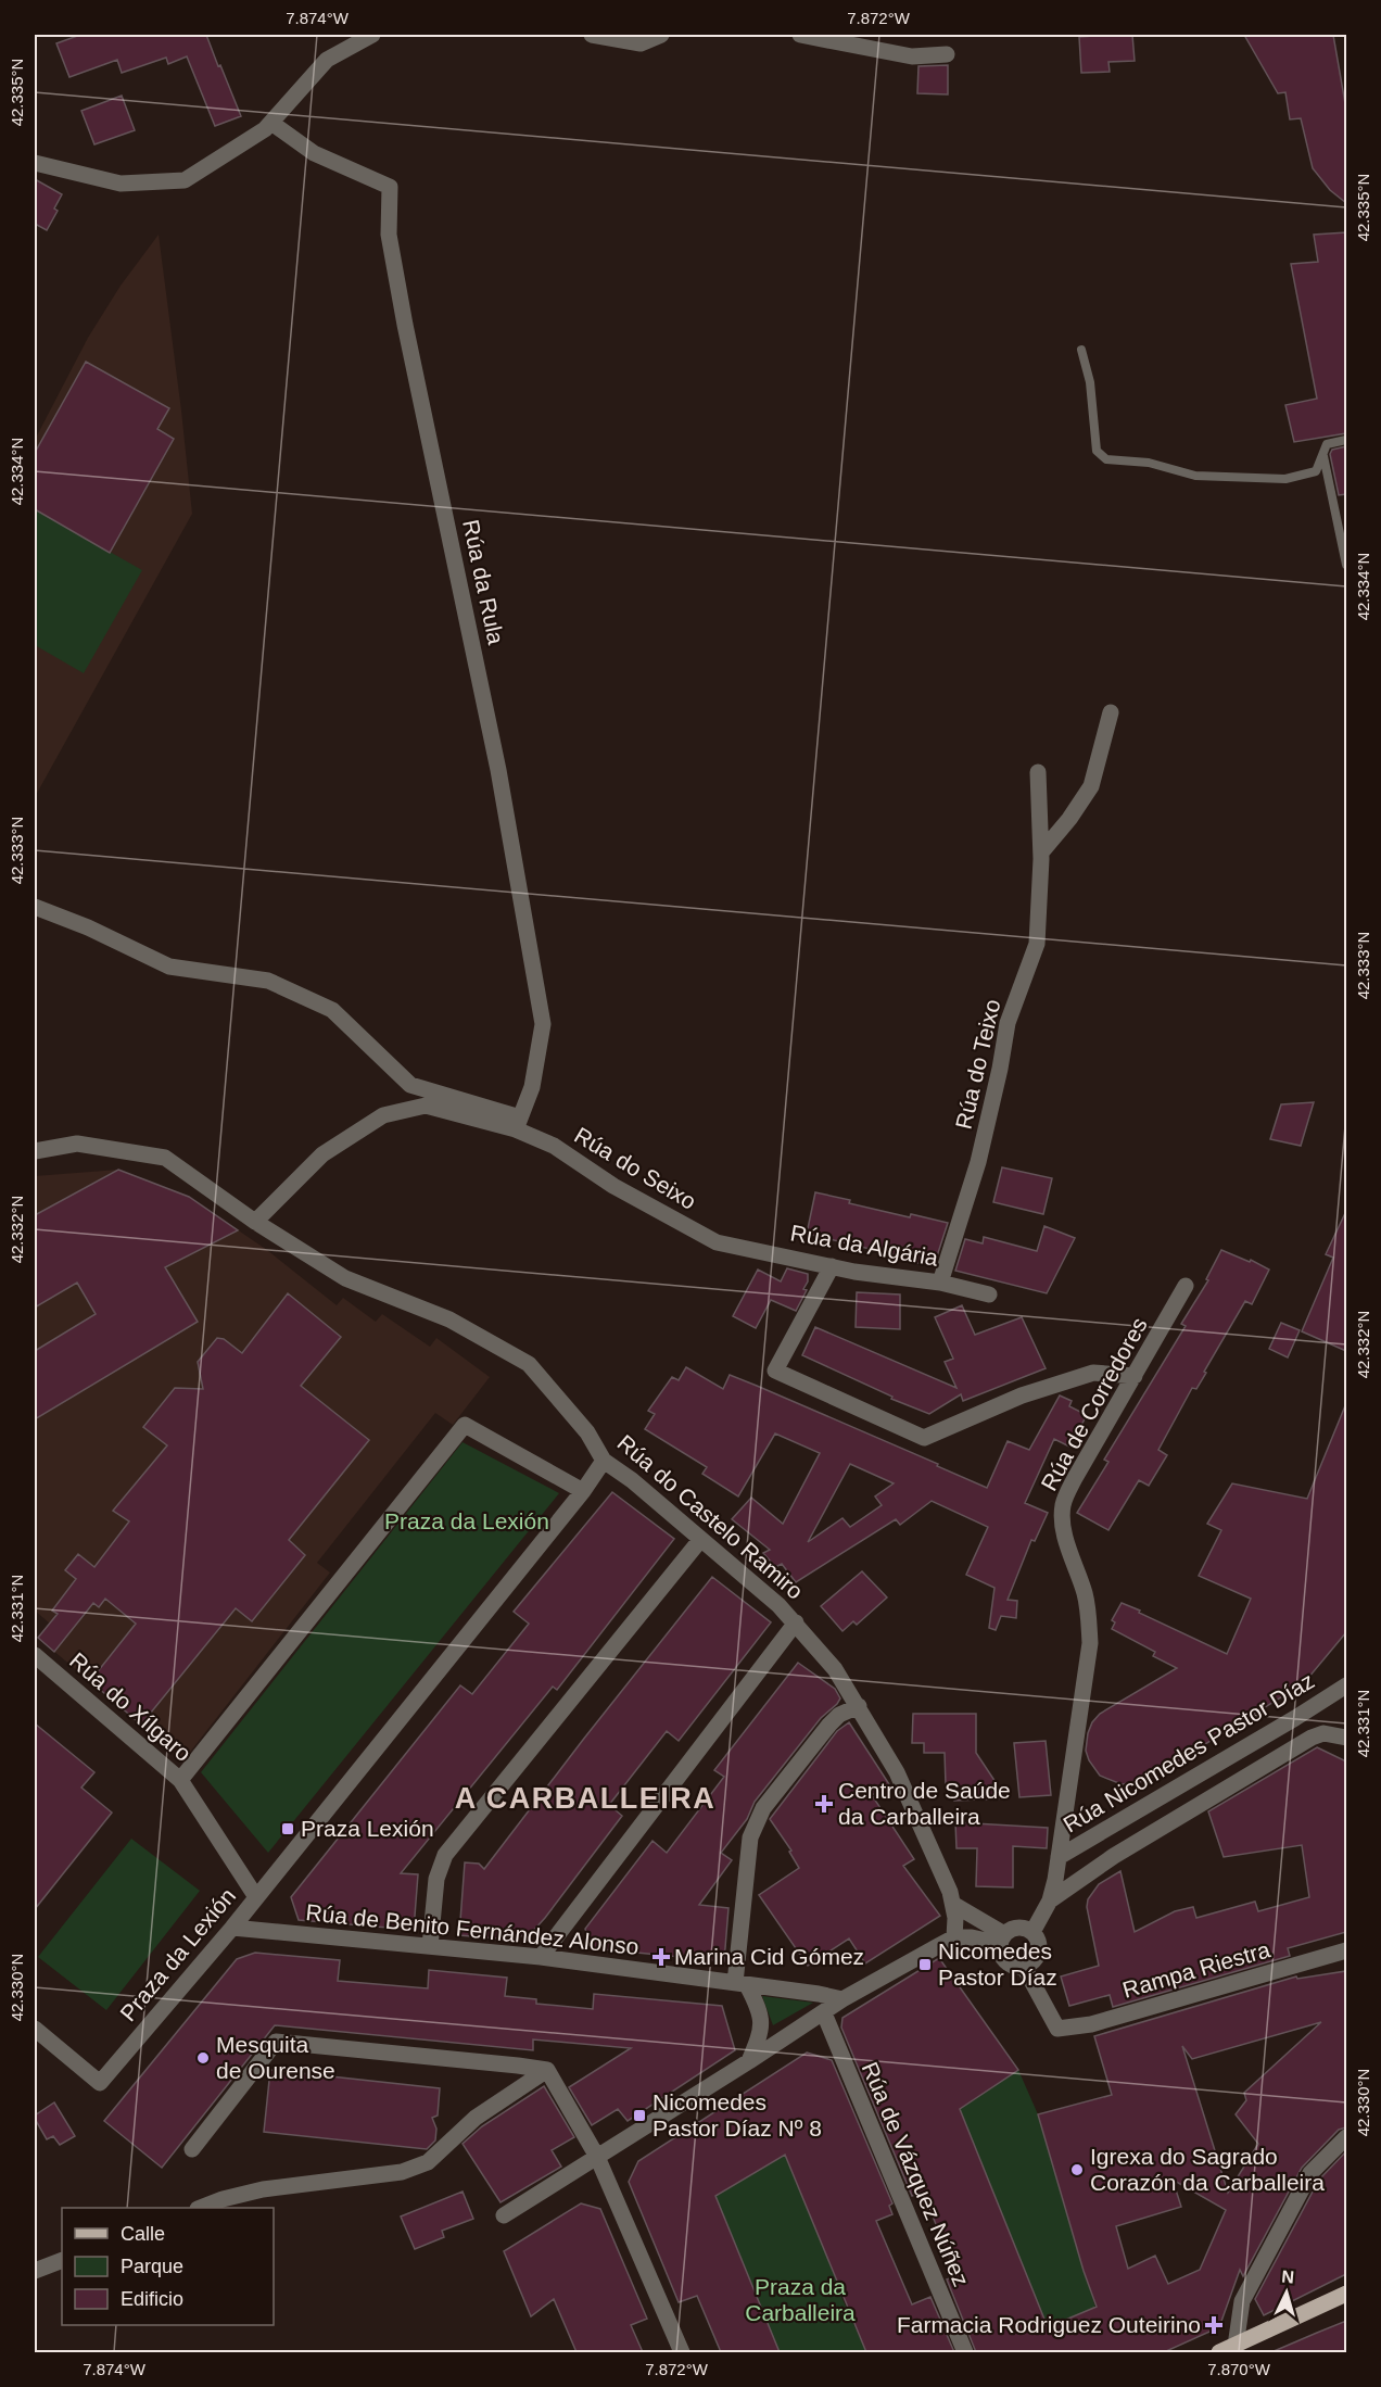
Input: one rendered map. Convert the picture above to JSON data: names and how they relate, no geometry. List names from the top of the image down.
{
  "streets": {
    "street": [
      "Rúa da Rula",
      "Rúa do Teixo",
      "Rúa do Seixo",
      "Rúa da Algária",
      "Rúa de Corredores",
      "Rúa do Castelo Ramiro",
      "Rúa do Xílgaro",
      "Rúa Nicomedes Pastor Díaz",
      "Rúa de Benito Fernández Alonso",
      "Praza da Lexión",
      "Rampa Riestra",
      "Rúa de Vázquez Núñez"
    ]
  },
  "crossings": [
    ["Rúa da Rula", "Rúa do Seixo"],
    ["Rúa do Teixo", "Rúa da Algária"],
    ["Rúa do Seixo", "Rúa da Algária"],
    ["Rúa do Seixo", "Rúa do Castelo Ramiro"],
    ["Rúa de Corredores", "Rúa Nicomedes Pastor Díaz"],
    ["Rúa do Castelo Ramiro", "Praza da Lexión"],
    ["Rúa do Xílgaro", "Praza da Lexión"],
    ["Rúa Nicomedes Pastor Díaz", "Rampa Riestra"],
    ["Rúa de Benito Fernández Alonso", "Praza da Lexión"]
  ],
  "districts": ["A CARBALLEIRA"],
  "parks": ["Praza da Lexión", "Praza da Carballeira"],
  "places": {
    "health": ["Centro de Saúde da Carballeira", "Marina Cid Gómez", "Farmacia Rodriguez Outeirino"],
    "transit": ["Praza Lexión", "Nicomedes Pastor Díaz", "Nicomedes Pastor Díaz Nº 8"],
    "other": ["Mesquita de Ourense", "Igrexa do Sagrado Corazón da Carballeira"]
  },
  "legend": ["Calle", "Parque", "Edificio"],
  "north": "top",
  "coordinates": [
    "7.874°W",
    "7.872°W",
    "42.335°N",
    "42.334°N",
    "42.333°N",
    "42.332°N",
    "42.331°N",
    "42.330°N",
    "7.870°W"
  ]
}
